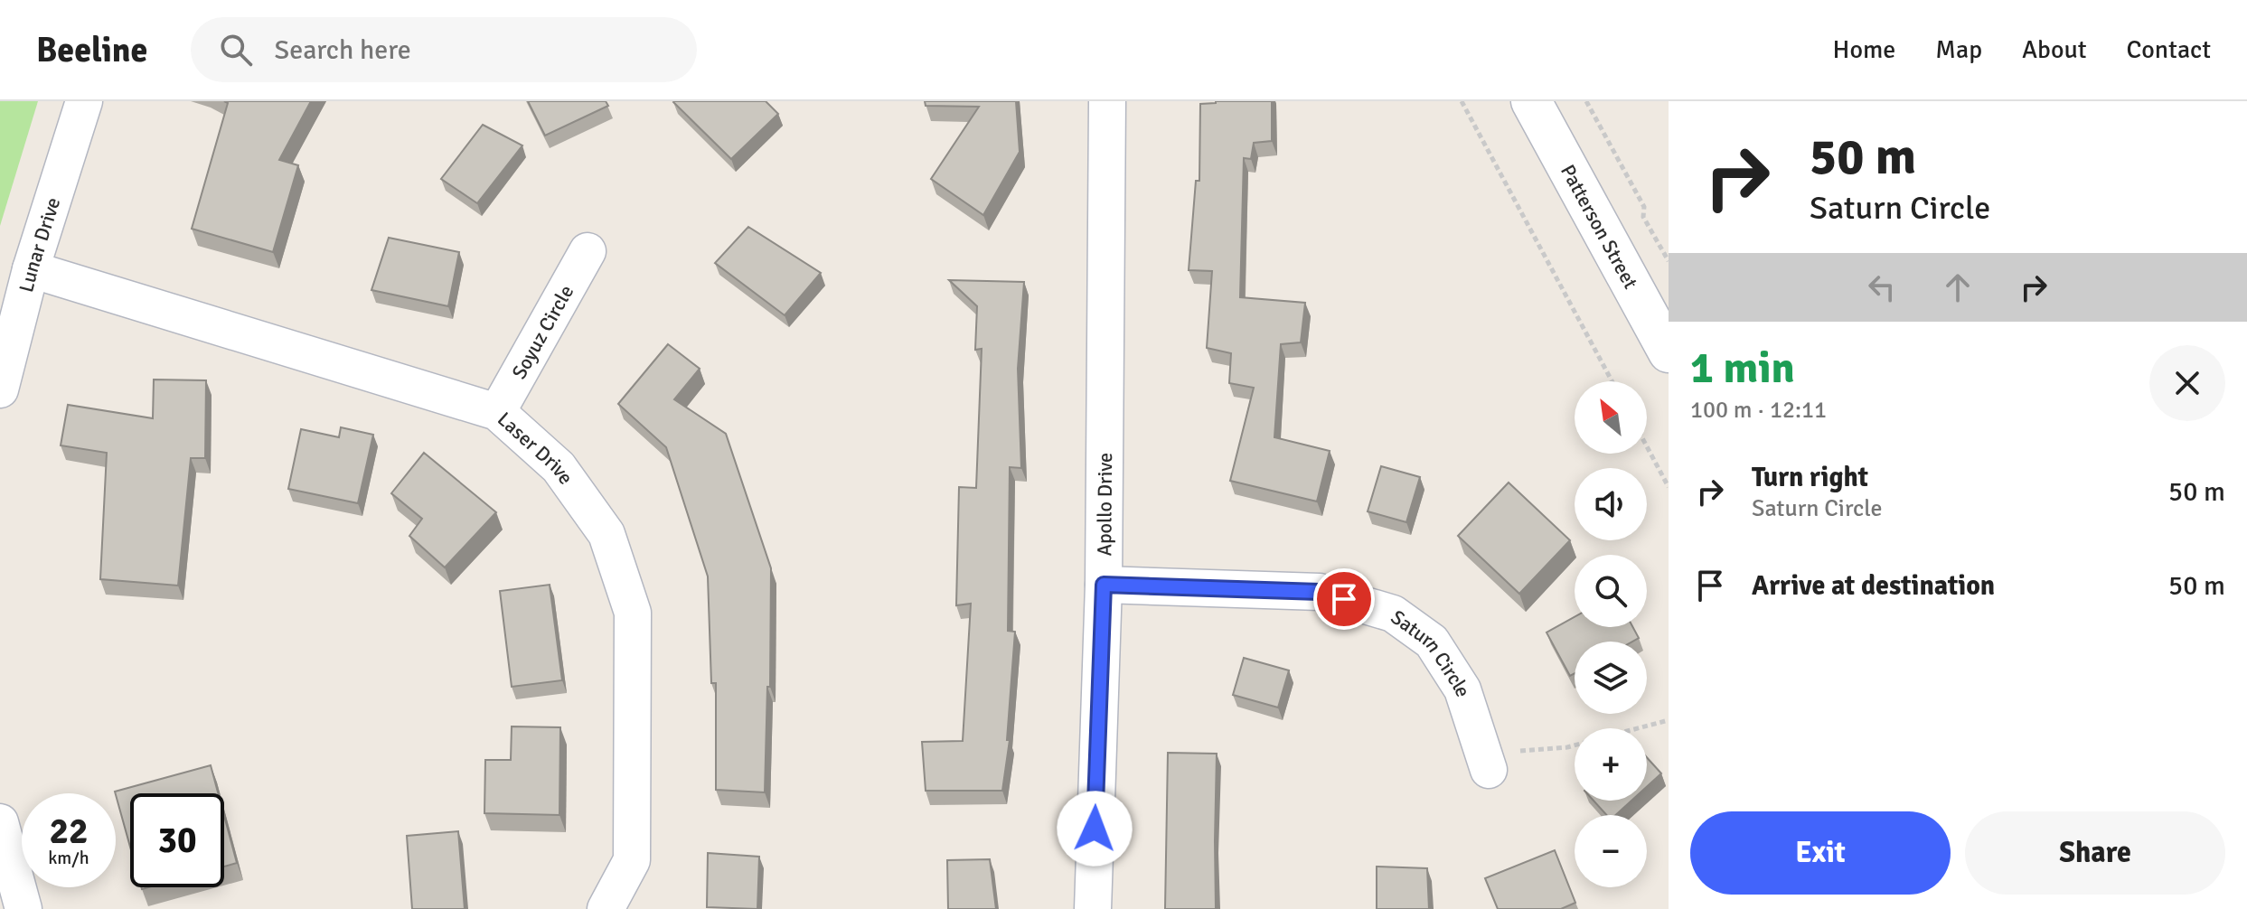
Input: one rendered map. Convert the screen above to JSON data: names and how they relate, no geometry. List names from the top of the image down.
{
  "streets": {
    "street": [
      "Patterson Street",
      "Lunar Drive",
      "Soyuz Circle",
      "Laser Drive",
      "Apollo Drive",
      "Saturn Circle"
    ]
  },
  "crossings": [
    ["Lunar Drive", "Laser Drive"],
    ["Soyuz Circle", "Laser Drive"],
    ["Apollo Drive", "Saturn Circle"]
  ],
  "north": "top left",
  "page": {
    "header": "Beeline",
    "search": "Search here",
    "nav": [
      "Home",
      "Map",
      "About",
      "Contact"
    ],
    "turn": ["50 m", "Saturn Circle"],
    "heading": ["1 min", "100 m · 12:11"],
    "map_buttons": ["+", "−"],
    "list": [
      {
        "name": "Turn right",
        "note": "Saturn Circle",
        "value": "50 m"
      },
      {
        "name": "Arrive at destination",
        "value": "50 m"
      }
    ],
    "speed": "22 km/h",
    "limit": "30",
    "buttons": ["Exit", "Share"]
  }
}
